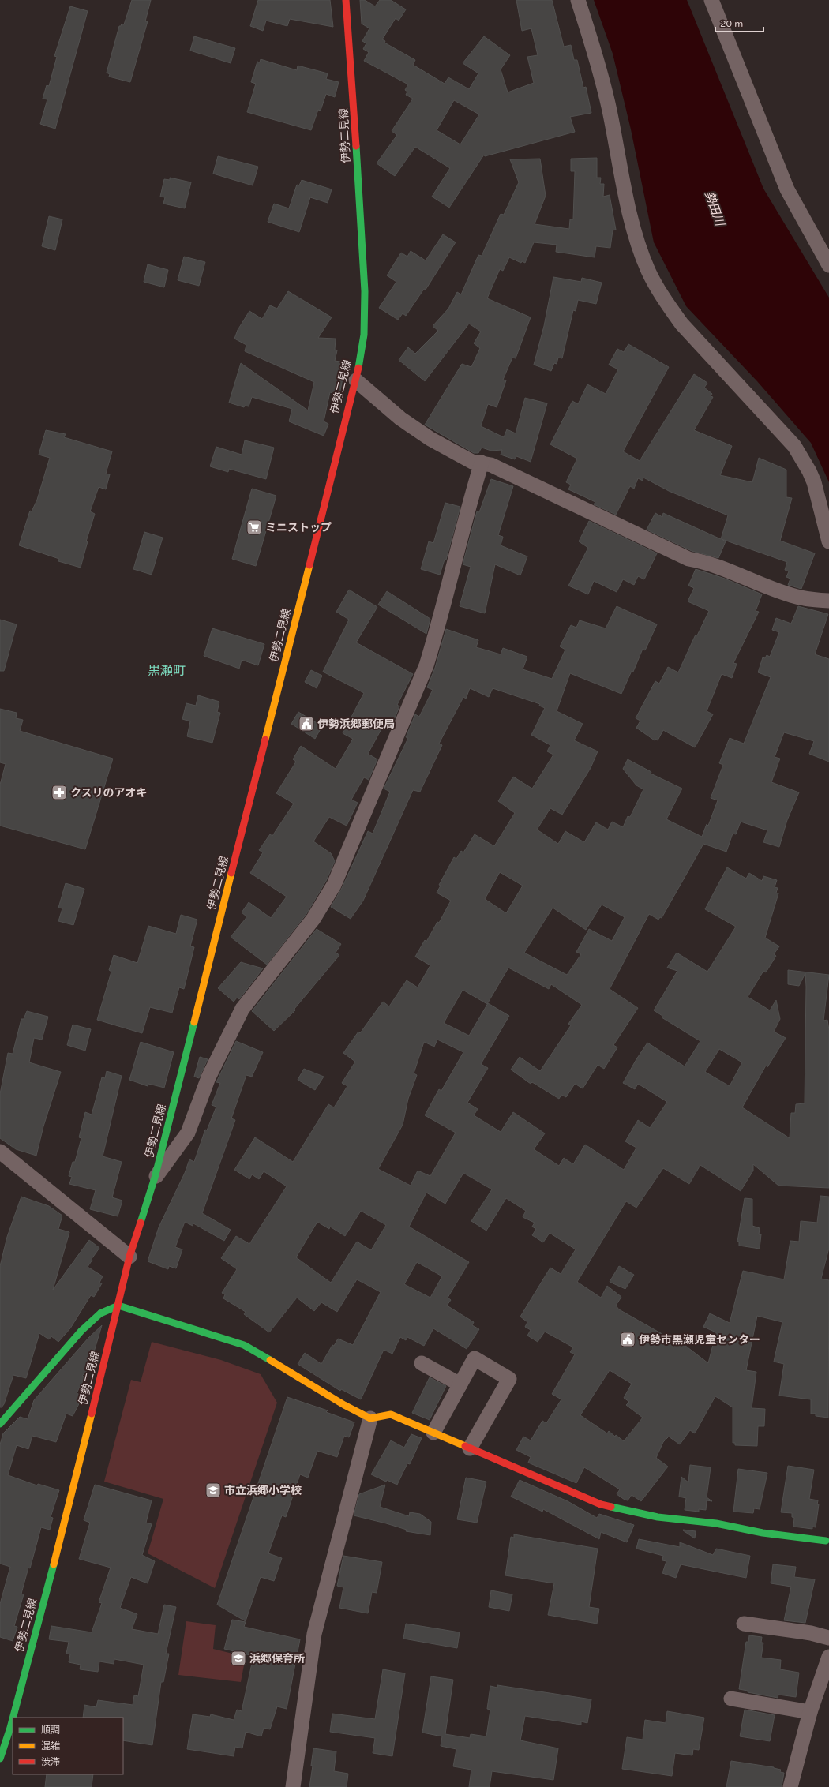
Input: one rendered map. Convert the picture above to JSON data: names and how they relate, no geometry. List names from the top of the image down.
{
  "streets": {
    "main road": ["伊勢二見線"]
  },
  "districts": ["黒瀬町"],
  "water": ["勢田川"],
  "places": {
    "supermarket": ["ミニストップ"],
    "public building": ["伊勢浜郷郵便局", "伊勢市黒瀬児童センター"],
    "pharmacy": ["クスリのアオキ"],
    "school or university": ["市立浜郷小学校", "浜郷保育所"]
  },
  "legend": ["順調", "混雑", "渋滞"],
  "scale_bar": "20 m"
}
